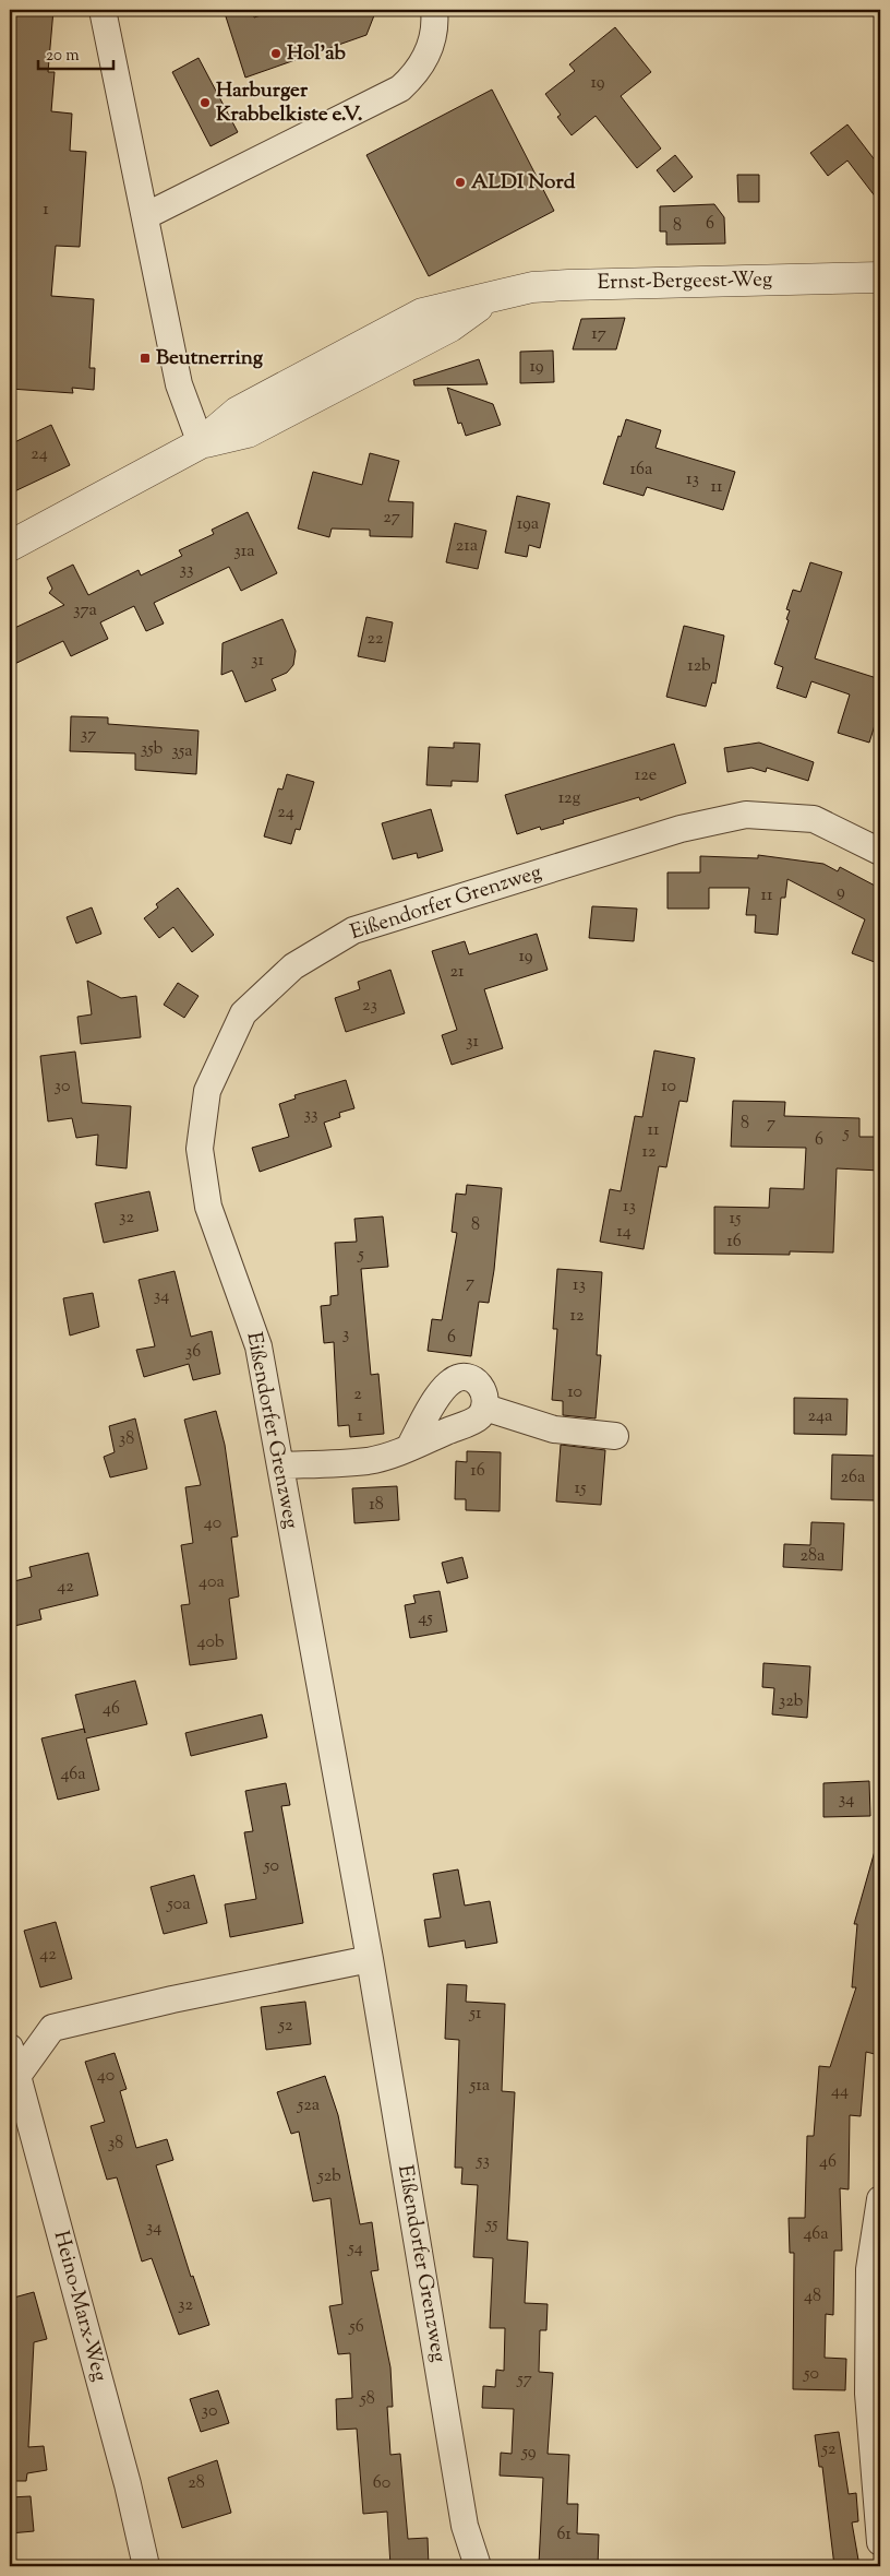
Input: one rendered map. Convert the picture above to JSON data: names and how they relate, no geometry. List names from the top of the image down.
{
  "streets": {
    "street": ["Ernst-Bergeest-Weg", "Eißendorfer Grenzweg", "Heino-Marx-Weg"]
  },
  "places": {
    "other": ["Hol'ab", "Harburger Krabbelkiste e.V.", "ALDI Nord"],
    "transit": ["Beutnerring"]
  },
  "house_numbers": [
    "19",
    "1",
    "6",
    "8",
    "17",
    "19",
    "24",
    "16a",
    "13",
    "11",
    "27",
    "19a",
    "21a",
    "31a",
    "33",
    "37a",
    "22",
    "31",
    "12b",
    "37",
    "35b",
    "35a",
    "12e",
    "12g",
    "24",
    "9",
    "11",
    "19",
    "21",
    "23",
    "31",
    "30",
    "10",
    "33",
    "8",
    "7",
    "11",
    "5",
    "6",
    "12",
    "13",
    "32",
    "15",
    "8",
    "14",
    "16",
    "5",
    "7",
    "13",
    "34",
    "12",
    "3",
    "6",
    "36",
    "10",
    "2",
    "1",
    "24a",
    "38",
    "16",
    "26a",
    "15",
    "18",
    "40",
    "28a",
    "40a",
    "42",
    "45",
    "40b",
    "32b",
    "46",
    "46a",
    "34",
    "50",
    "50a",
    "42",
    "51",
    "52",
    "40",
    "51a",
    "44",
    "52a",
    "38",
    "53",
    "46",
    "52b",
    "55",
    "34",
    "46a",
    "54",
    "48",
    "32",
    "56",
    "50",
    "57",
    "58",
    "30",
    "52",
    "59",
    "28",
    "60",
    "61"
  ],
  "scale_bar": "20 m"
}
